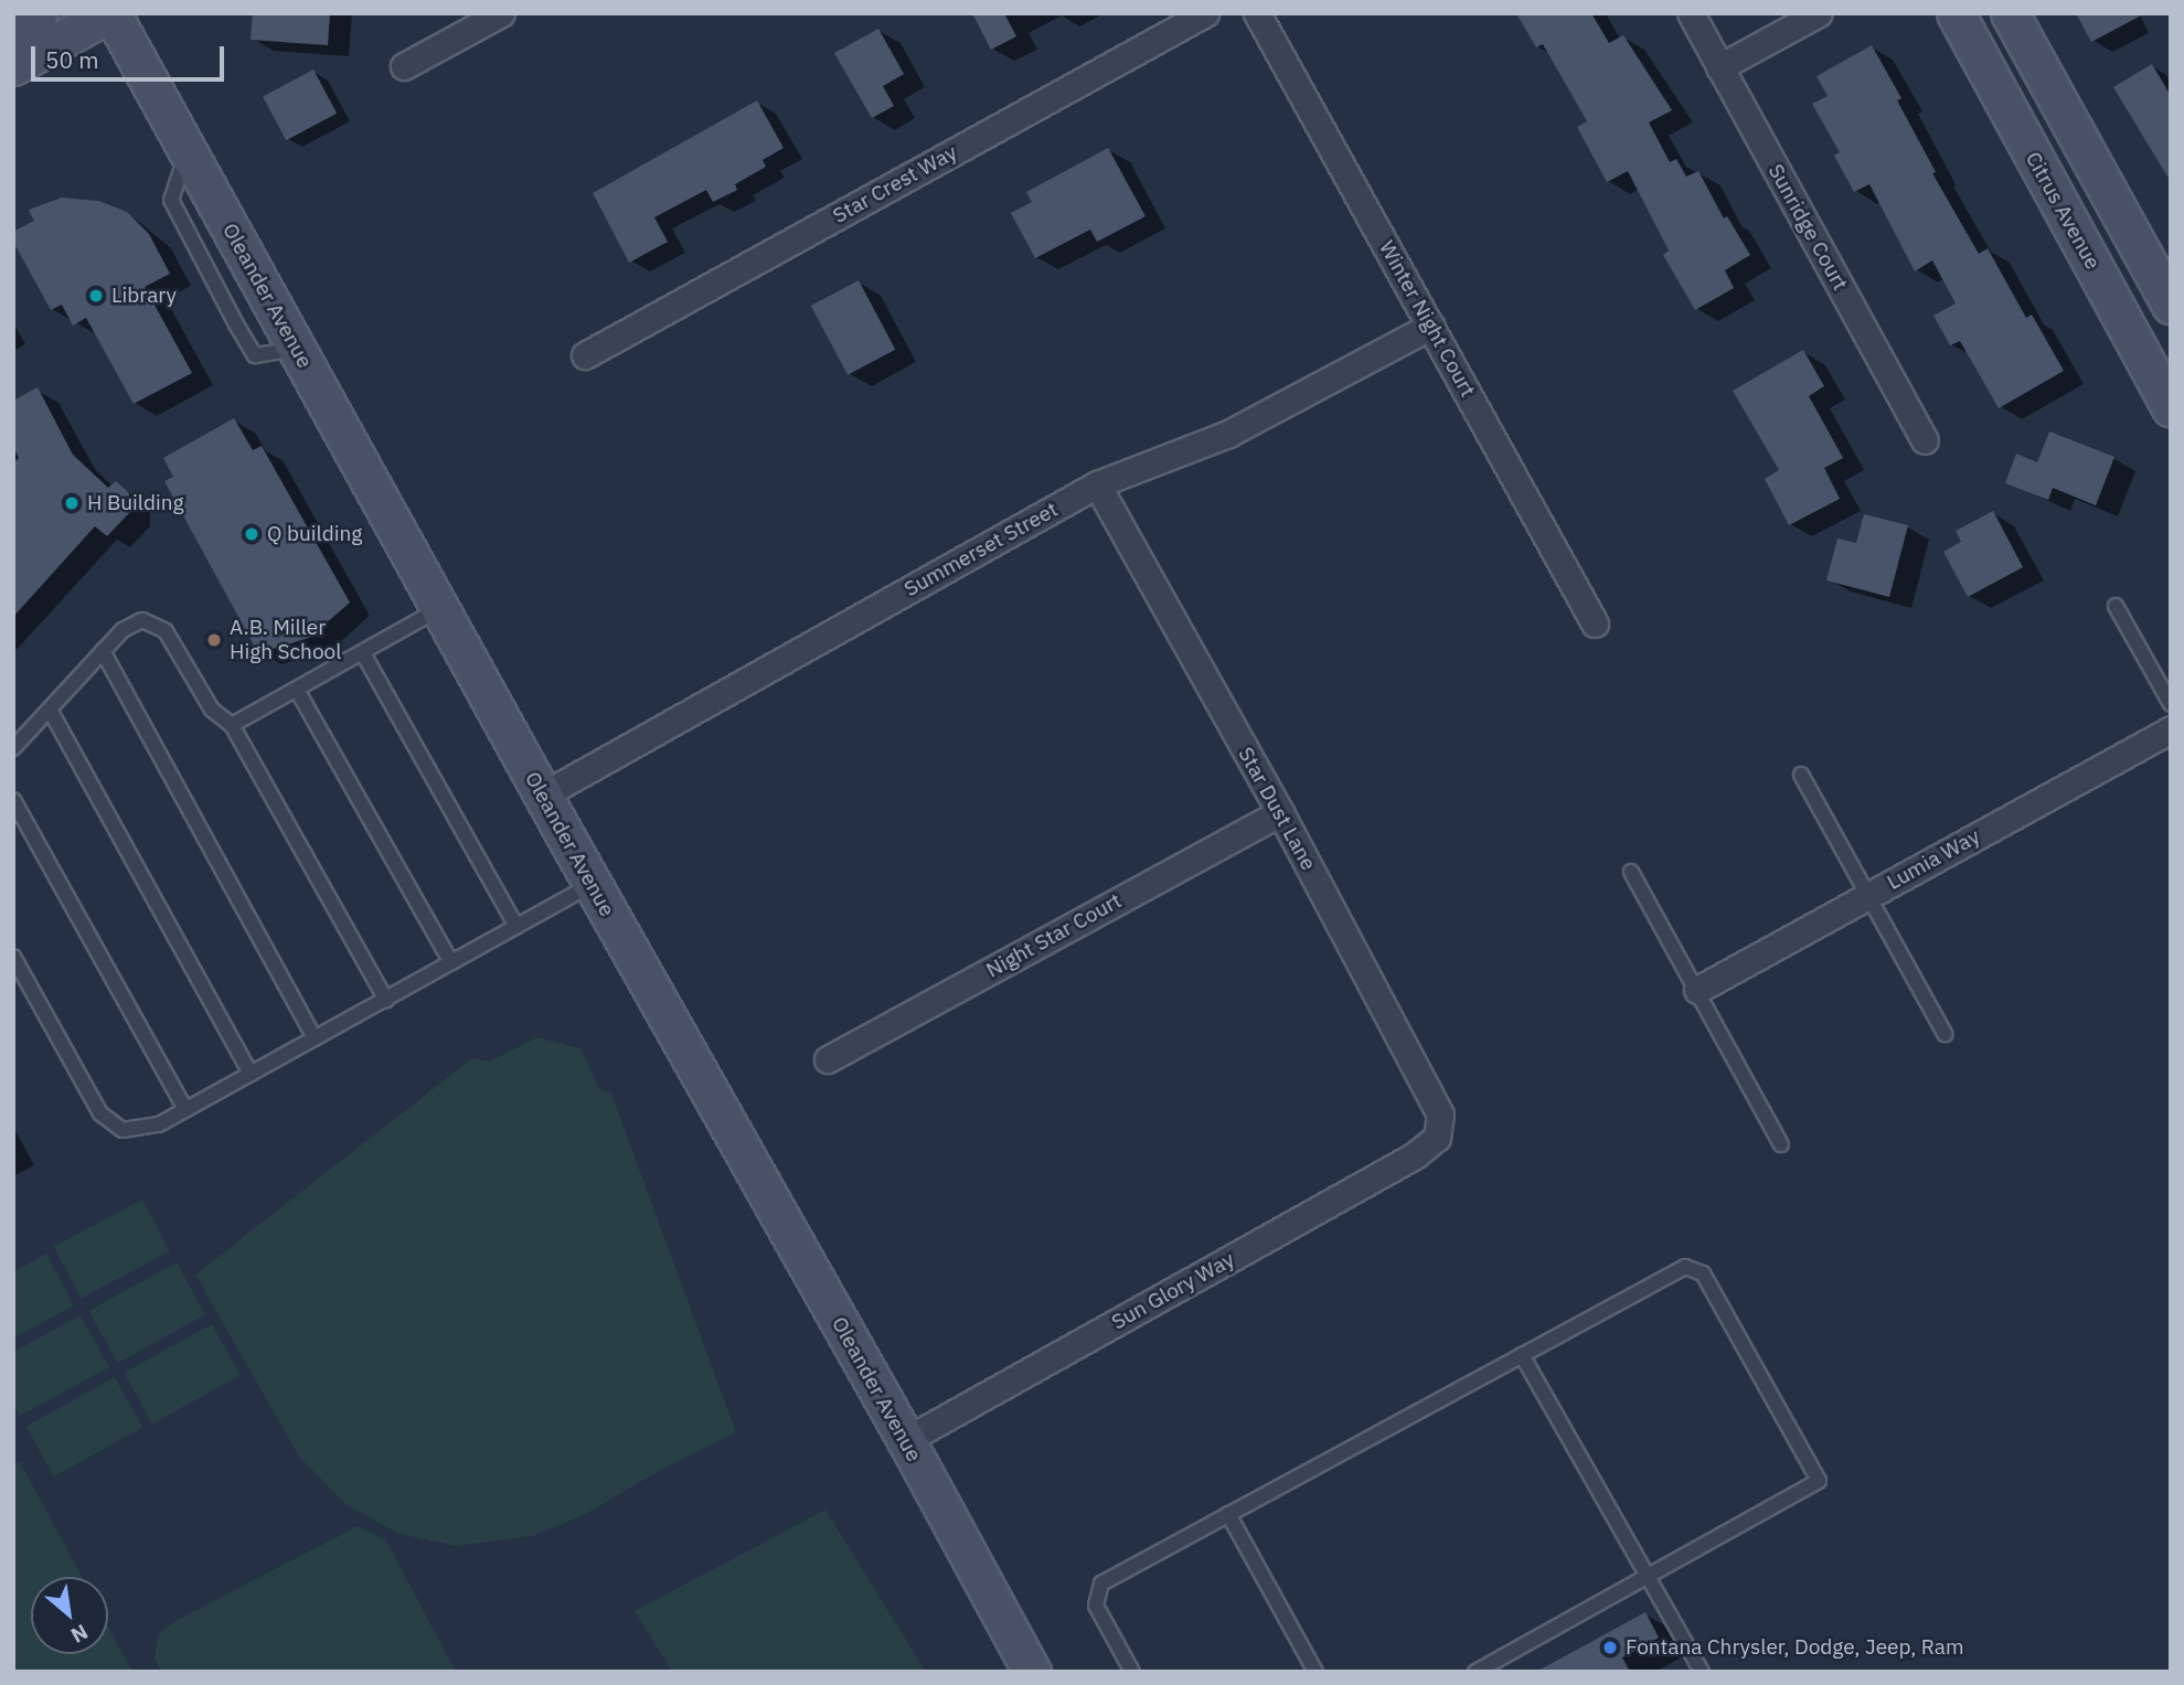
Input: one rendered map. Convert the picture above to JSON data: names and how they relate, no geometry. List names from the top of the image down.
{
  "streets": {
    "street": [
      "Star Crest Way",
      "Citrus Avenue",
      "Sunridge Court",
      "Oleander Avenue",
      "Winter Night Court",
      "Summerset Street",
      "Star Dust Lane",
      "Lumia Way",
      "Night Star Court",
      "Sun Glory Way"
    ]
  },
  "crossings": [
    ["Oleander Avenue", "Summerset Street"],
    ["Oleander Avenue", "Sun Glory Way"],
    ["Winter Night Court", "Summerset Street"],
    ["Summerset Street", "Star Dust Lane"],
    ["Star Dust Lane", "Night Star Court"],
    ["Star Dust Lane", "Sun Glory Way"]
  ],
  "places": [
    "Library",
    "H Building",
    "Q building",
    "A.B. Miller High School",
    "Fontana Chrysler, Dodge, Jeep, Ram"
  ],
  "scale_bar": "50 m",
  "north": "bottom right"
}
